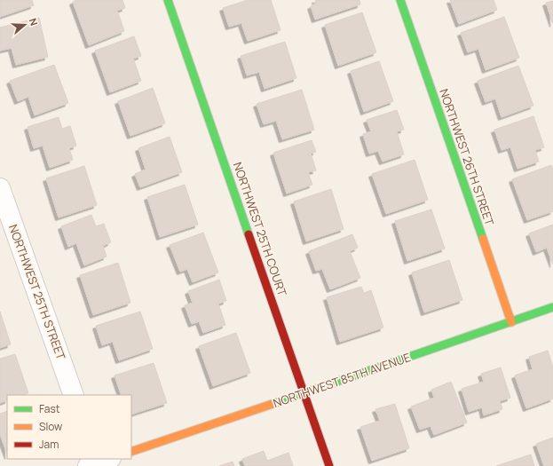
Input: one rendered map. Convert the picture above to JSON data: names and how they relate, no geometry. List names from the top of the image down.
{
  "streets": {
    "street": [
      "NORTHWEST 26TH STREET",
      "NORTHWEST 25TH COURT",
      "NORTHWEST 25TH STREET",
      "NORTHWEST 85TH AVENUE"
    ]
  },
  "crossings": [
    ["NORTHWEST 26TH STREET", "NORTHWEST 85TH AVENUE"],
    ["NORTHWEST 25TH COURT", "NORTHWEST 85TH AVENUE"]
  ],
  "legend": ["Fast", "Slow", "Jam"],
  "north": "right"
}
